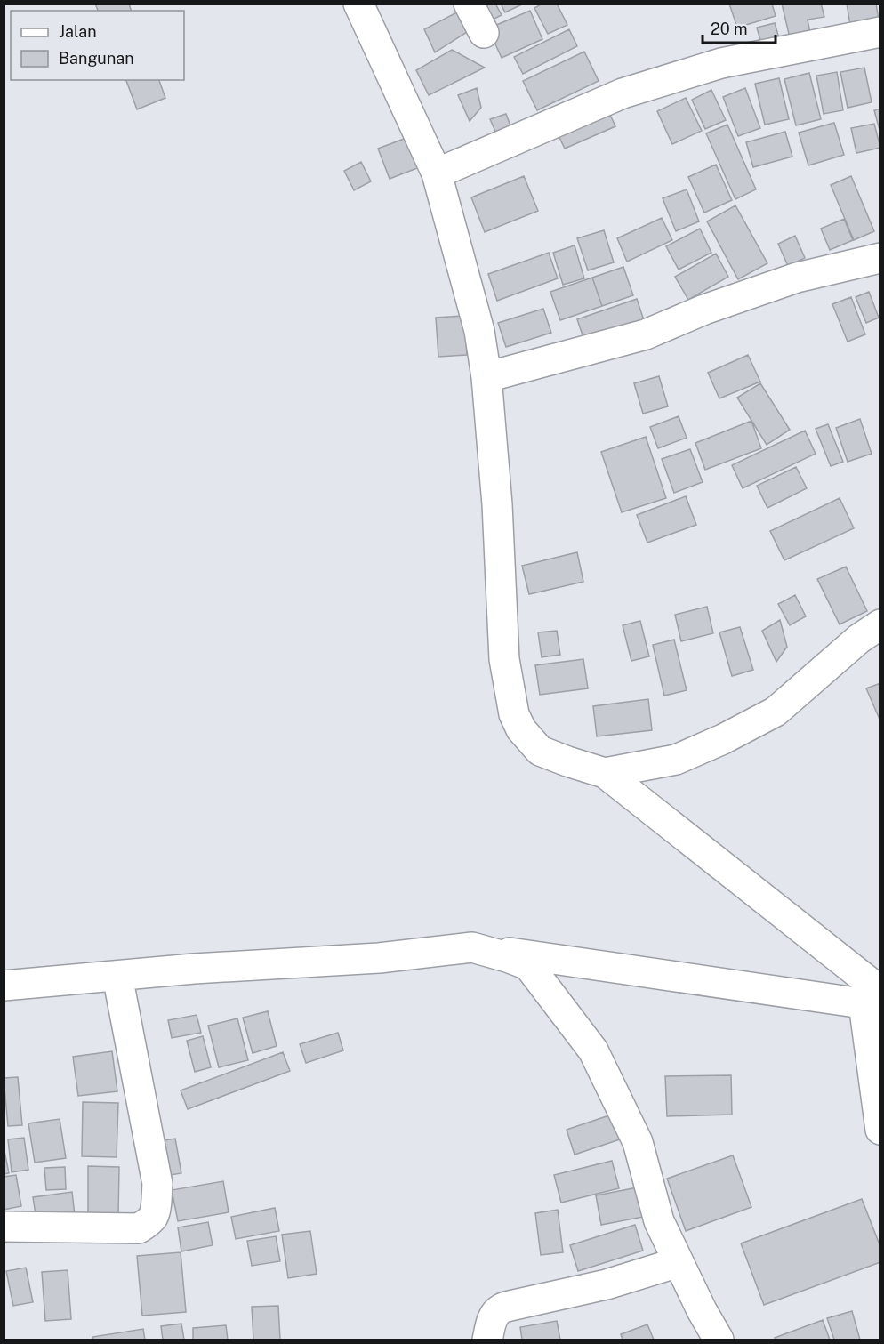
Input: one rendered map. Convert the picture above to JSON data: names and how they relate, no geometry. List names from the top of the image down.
{
  "legend": ["Jalan", "Bangunan"],
  "scale_bar": "20 m"
}
